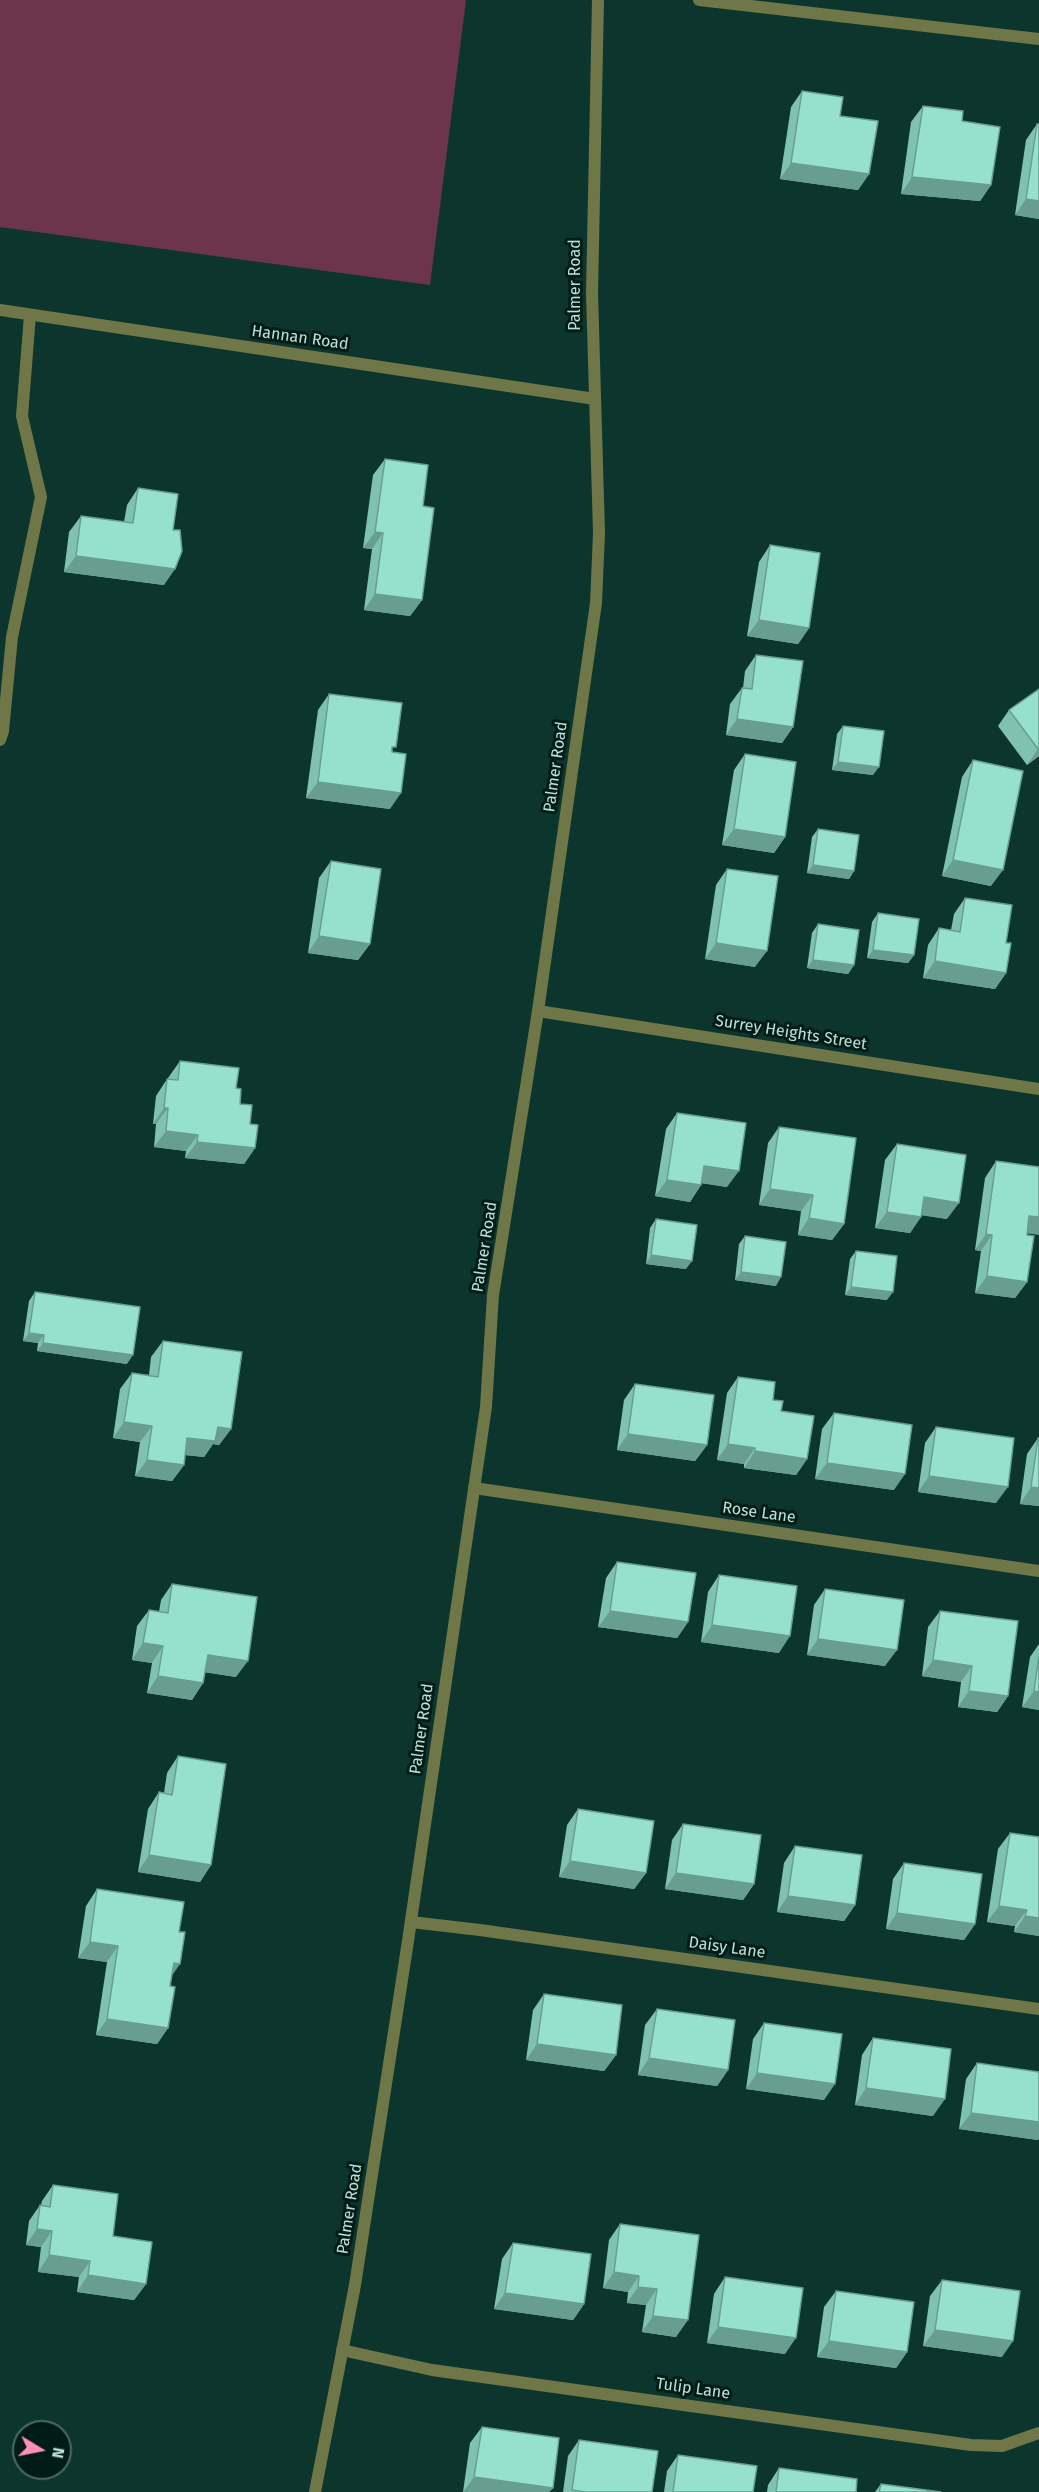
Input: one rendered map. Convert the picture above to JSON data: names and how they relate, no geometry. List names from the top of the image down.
{
  "streets": {
    "street": [
      "Palmer Road",
      "Hannan Road",
      "Surrey Heights Street",
      "Rose Lane",
      "Daisy Lane",
      "Tulip Lane"
    ]
  },
  "crossings": [
    ["Palmer Road", "Hannan Road"],
    ["Palmer Road", "Surrey Heights Street"],
    ["Palmer Road", "Rose Lane"],
    ["Palmer Road", "Daisy Lane"],
    ["Palmer Road", "Tulip Lane"]
  ],
  "north": "right"
}
